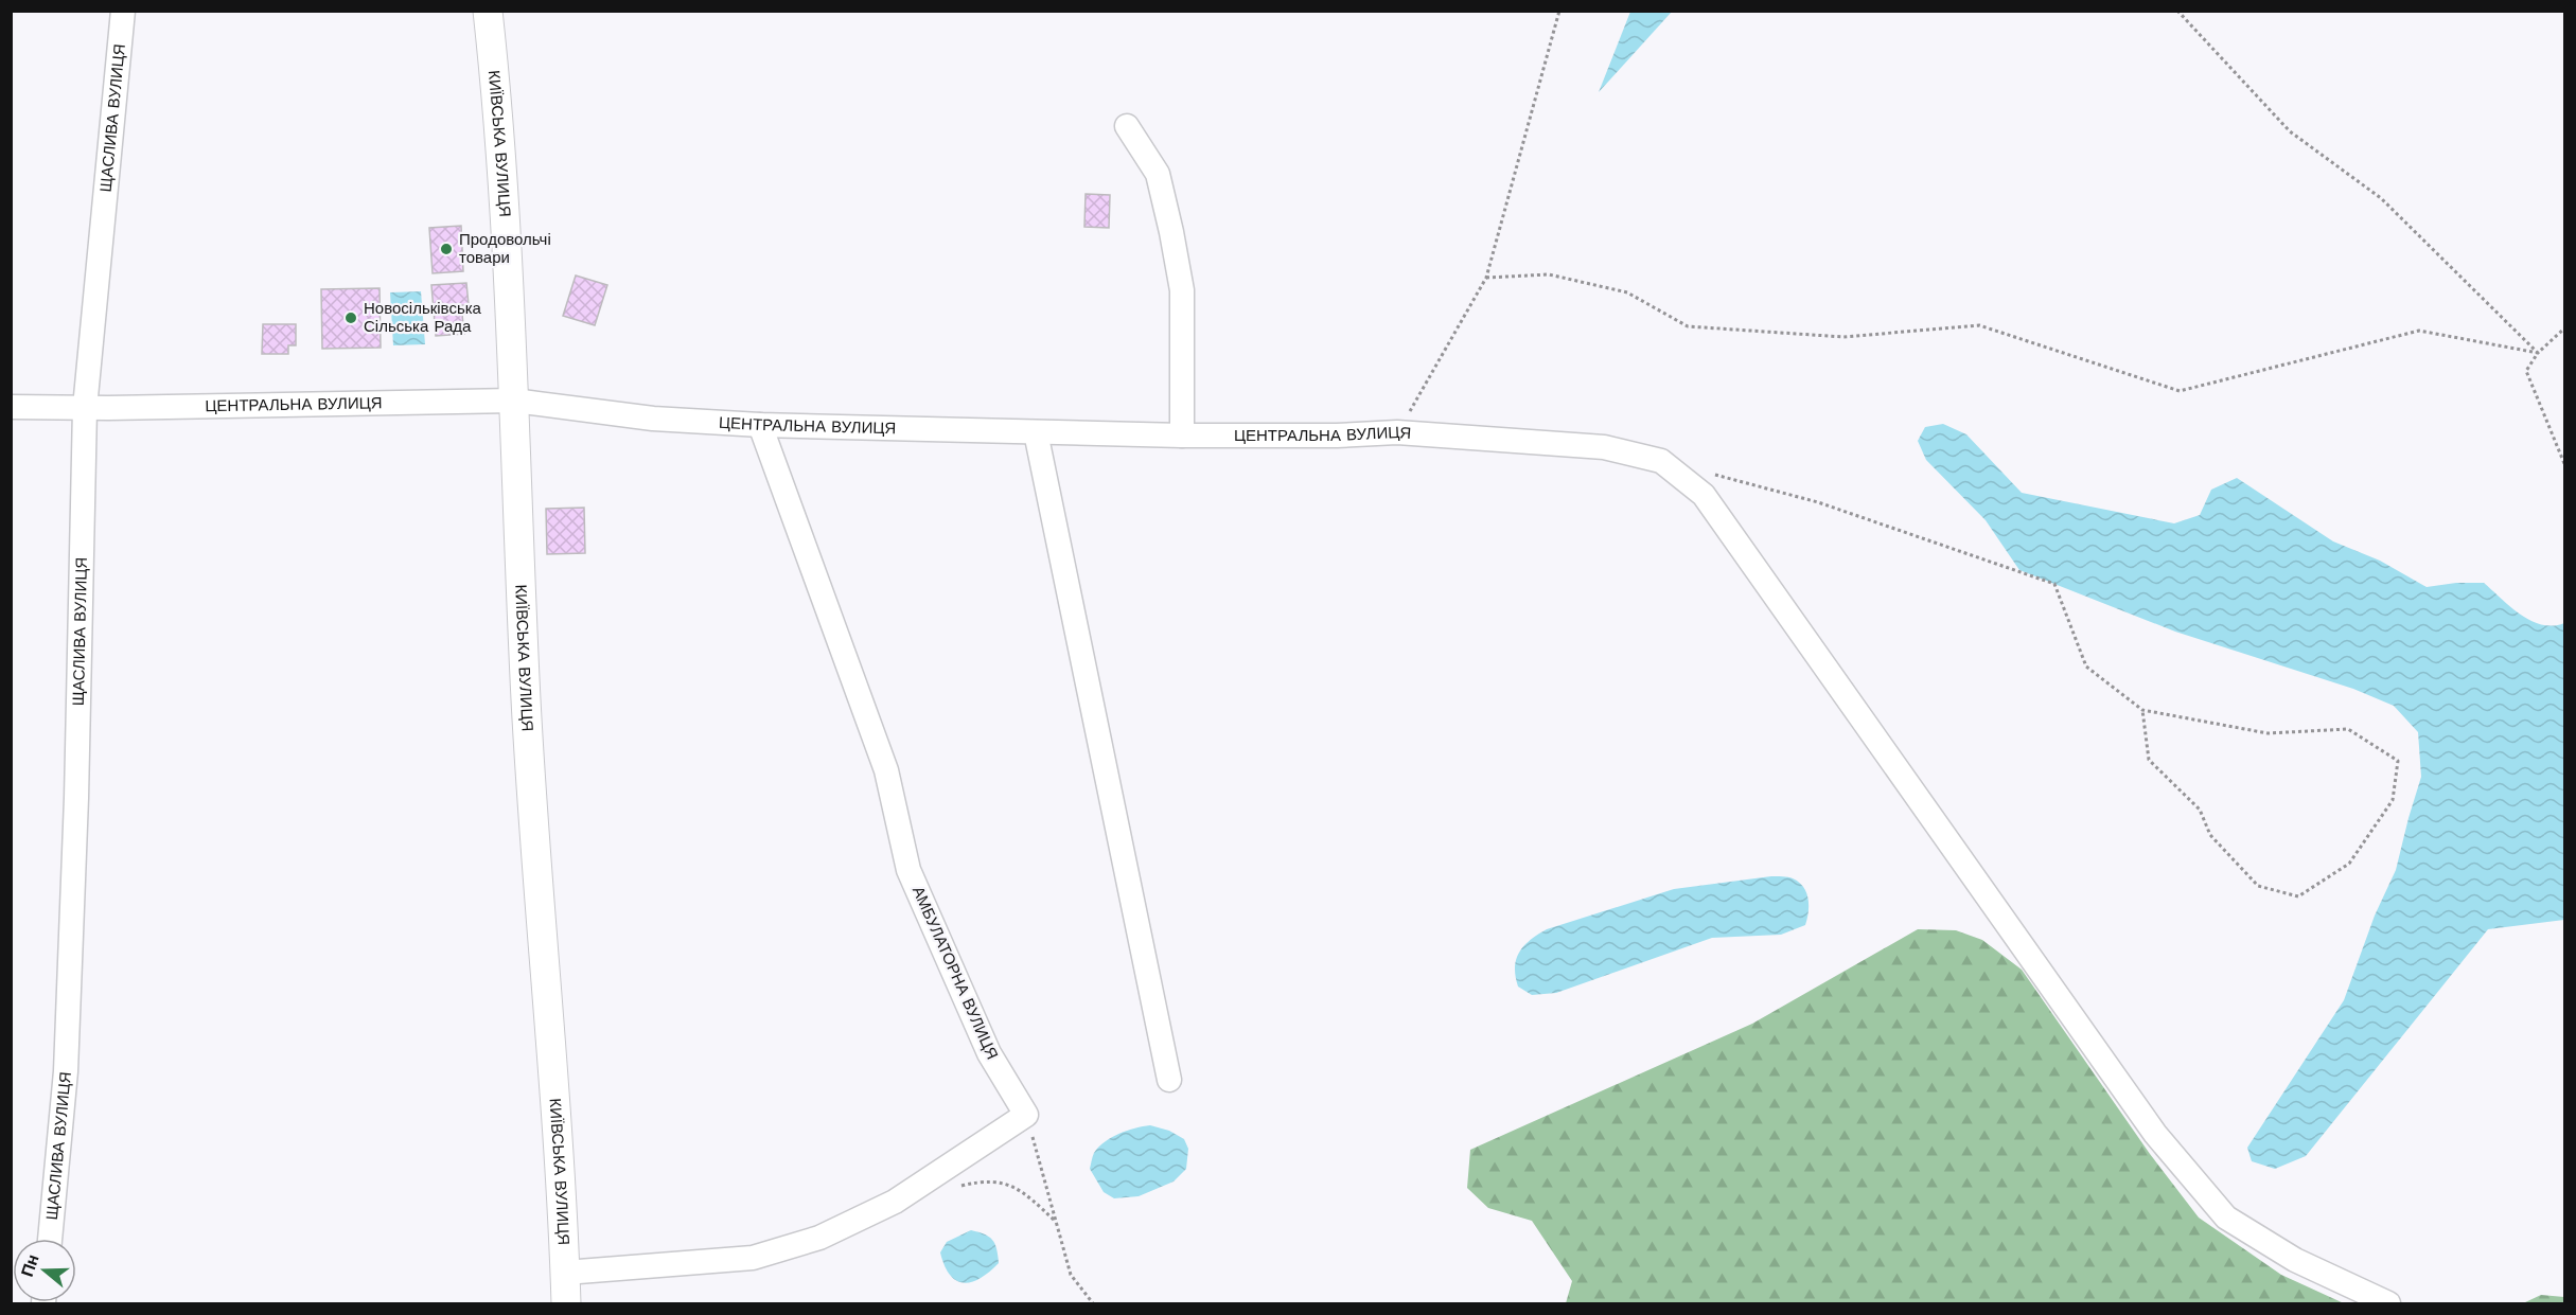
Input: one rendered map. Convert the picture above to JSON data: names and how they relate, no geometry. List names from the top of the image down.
{
  "streets": {
    "street": [
      "ЩАСЛИВА ВУЛИЦЯ",
      "КИЇВСЬКА ВУЛИЦЯ",
      "ЦЕНТРАЛЬНА ВУЛИЦЯ",
      "АМБУЛАТОРНА ВУЛИЦЯ"
    ]
  },
  "crossings": [
    ["ЩАСЛИВА ВУЛИЦЯ", "ЦЕНТРАЛЬНА ВУЛИЦЯ"],
    ["КИЇВСЬКА ВУЛИЦЯ", "ЦЕНТРАЛЬНА ВУЛИЦЯ"],
    ["ЦЕНТРАЛЬНА ВУЛИЦЯ", "АМБУЛАТОРНА ВУЛИЦЯ"]
  ],
  "places": ["Продовольчі товари", "Новосільківська Сільська Рада"],
  "north": "left"
}
